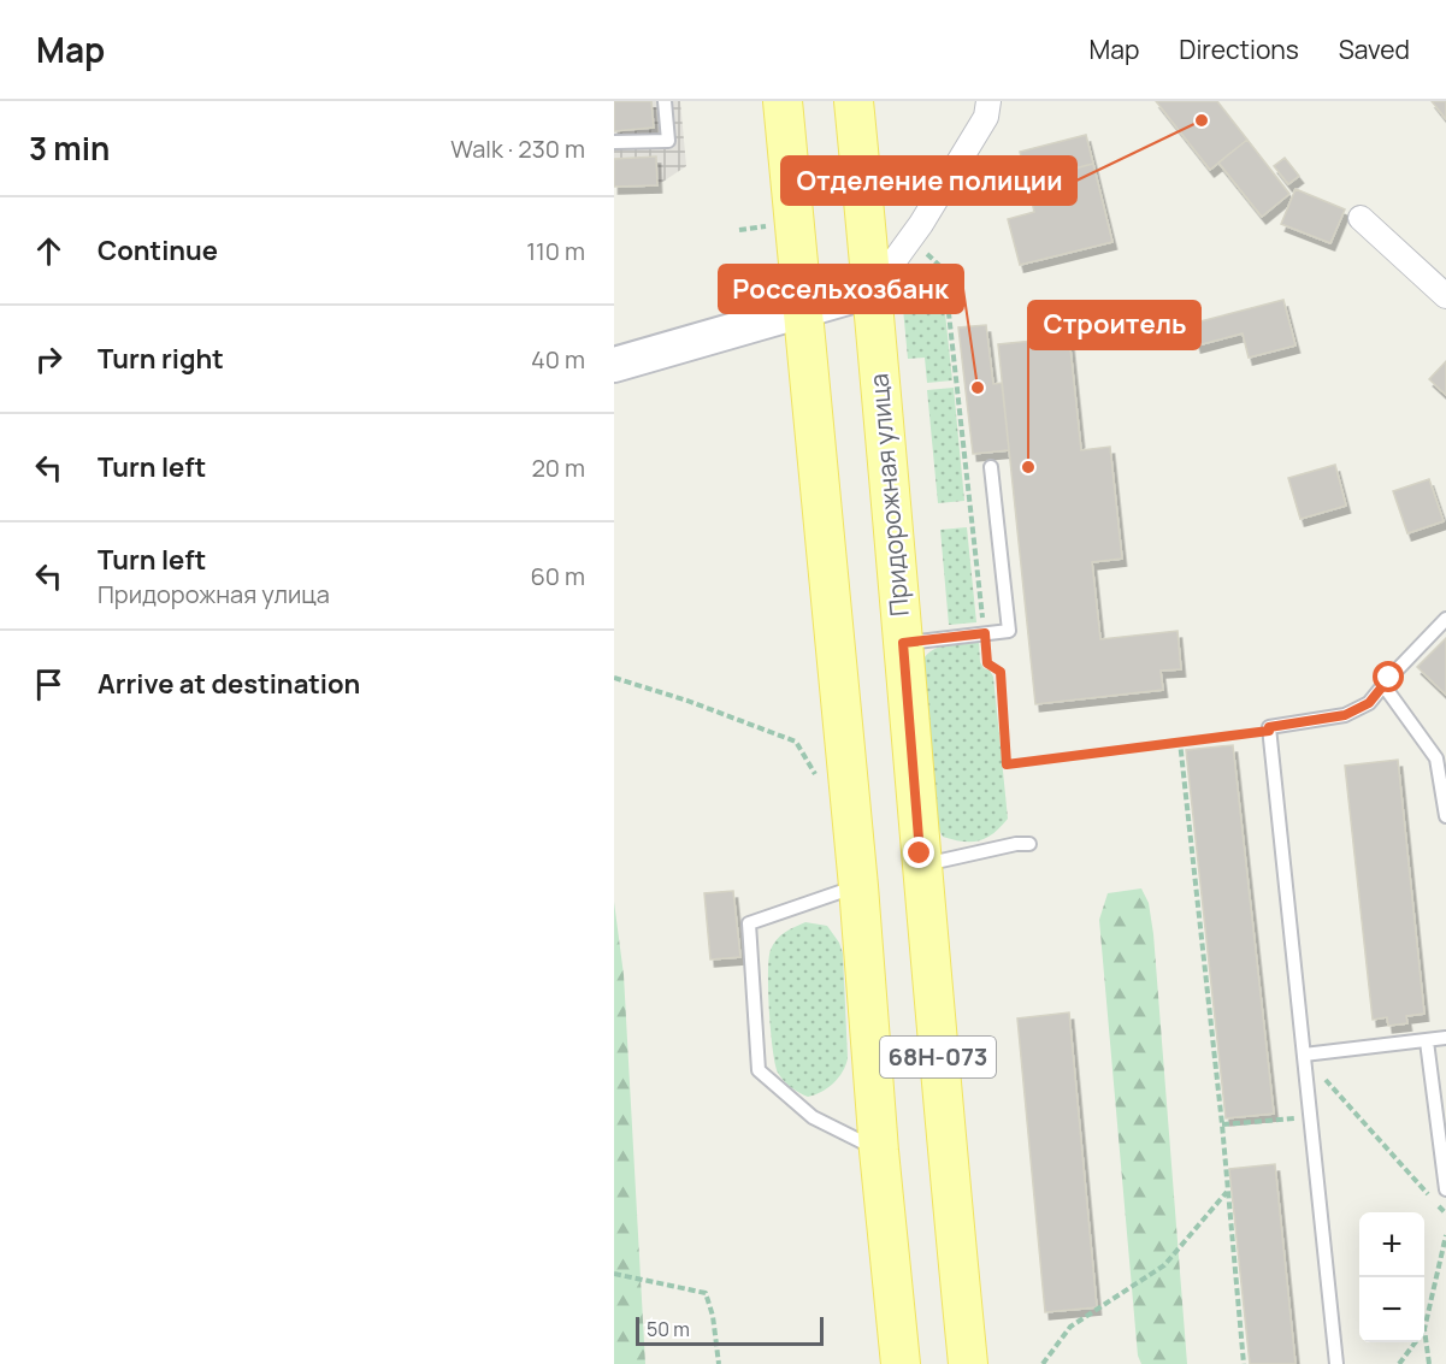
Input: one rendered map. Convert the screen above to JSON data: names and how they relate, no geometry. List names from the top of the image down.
{
  "streets": {
    "main road": ["Придорожная улица", "68Н-073"]
  },
  "places": ["Отделение полиции", "Россельхозбанк", "Строитель"],
  "scale_bar": "50 m",
  "page": {
    "header": "Map",
    "nav": ["Map", "Directions", "Saved"],
    "heading": ["3 min", "Walk · 230 m"],
    "list": [
      ["Continue", "110 m"],
      ["Turn right", "40 m"],
      ["Turn left", "20 m"],
      ["Turn left", "Придорожная улица", "60 m"],
      "Arrive at destination"
    ],
    "map_buttons": ["+", "−"],
    "scale": "50 m"
  }
}
